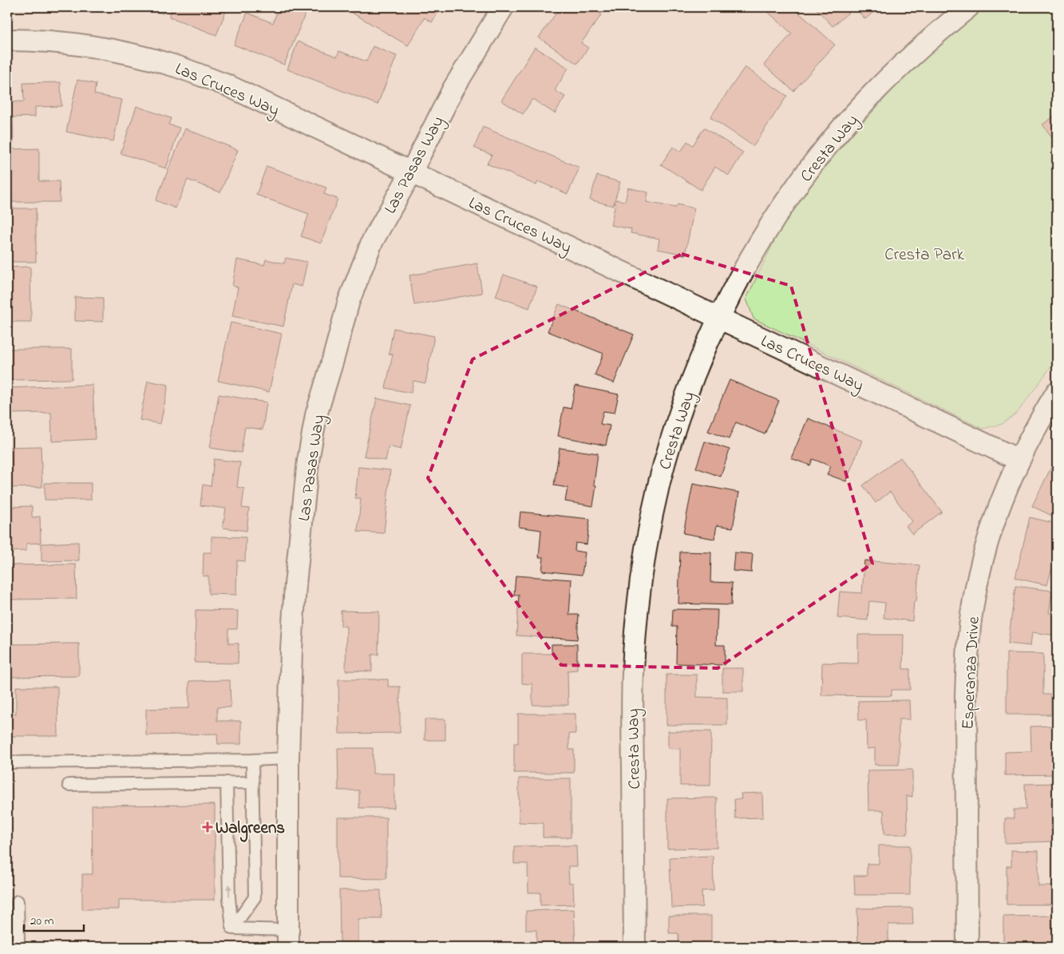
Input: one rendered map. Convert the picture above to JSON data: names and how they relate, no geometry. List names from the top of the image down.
{
  "streets": {
    "street": [
      "Las Cruces Way",
      "Cresta Way",
      "Las Pasas Way",
      "Esperanza Drive"
    ]
  },
  "crossings": [
    ["Las Cruces Way", "Cresta Way"],
    ["Las Cruces Way", "Las Pasas Way"],
    ["Las Cruces Way", "Esperanza Drive"]
  ],
  "parks": ["Cresta Park"],
  "places": {
    "health": ["Walgreens"]
  },
  "scale_bar": "20 m"
}
